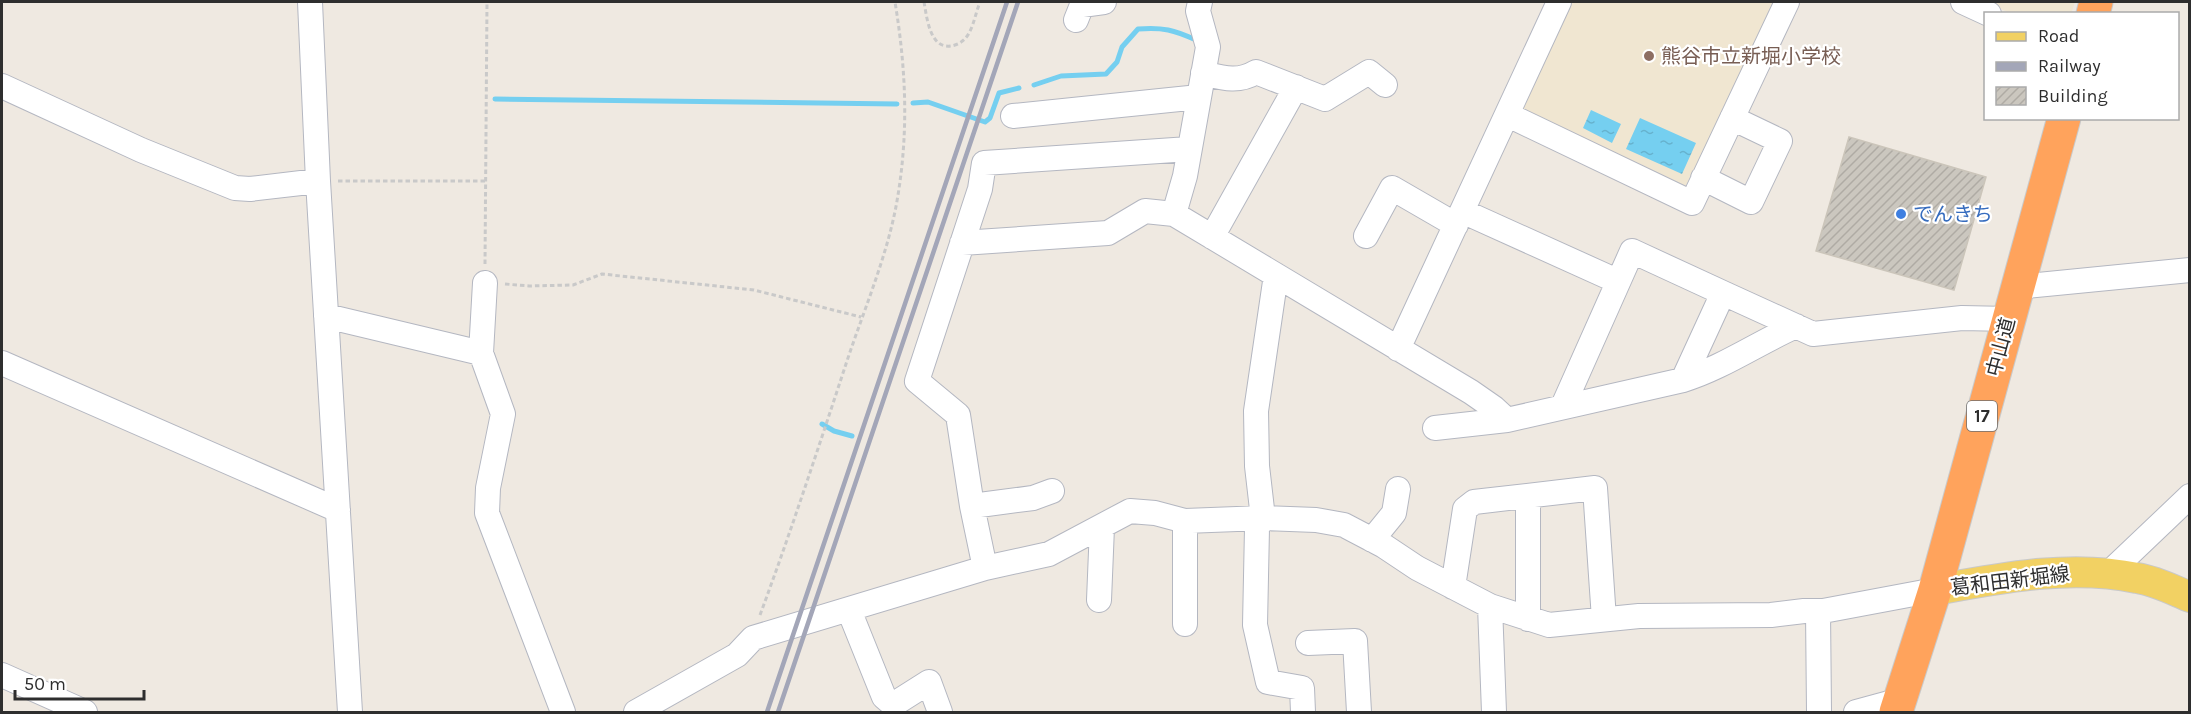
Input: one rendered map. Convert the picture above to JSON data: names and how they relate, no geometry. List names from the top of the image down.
{
  "streets": {
    "highway": ["中山道", "17"],
    "main road": ["葛和田新堀線"]
  },
  "crossings": [
    ["中山道", "葛和田新堀線"]
  ],
  "places": ["熊谷市立新堀小学校", "でんきち"],
  "legend": ["Road", "Railway", "Building"],
  "scale_bar": "50 m"
}
